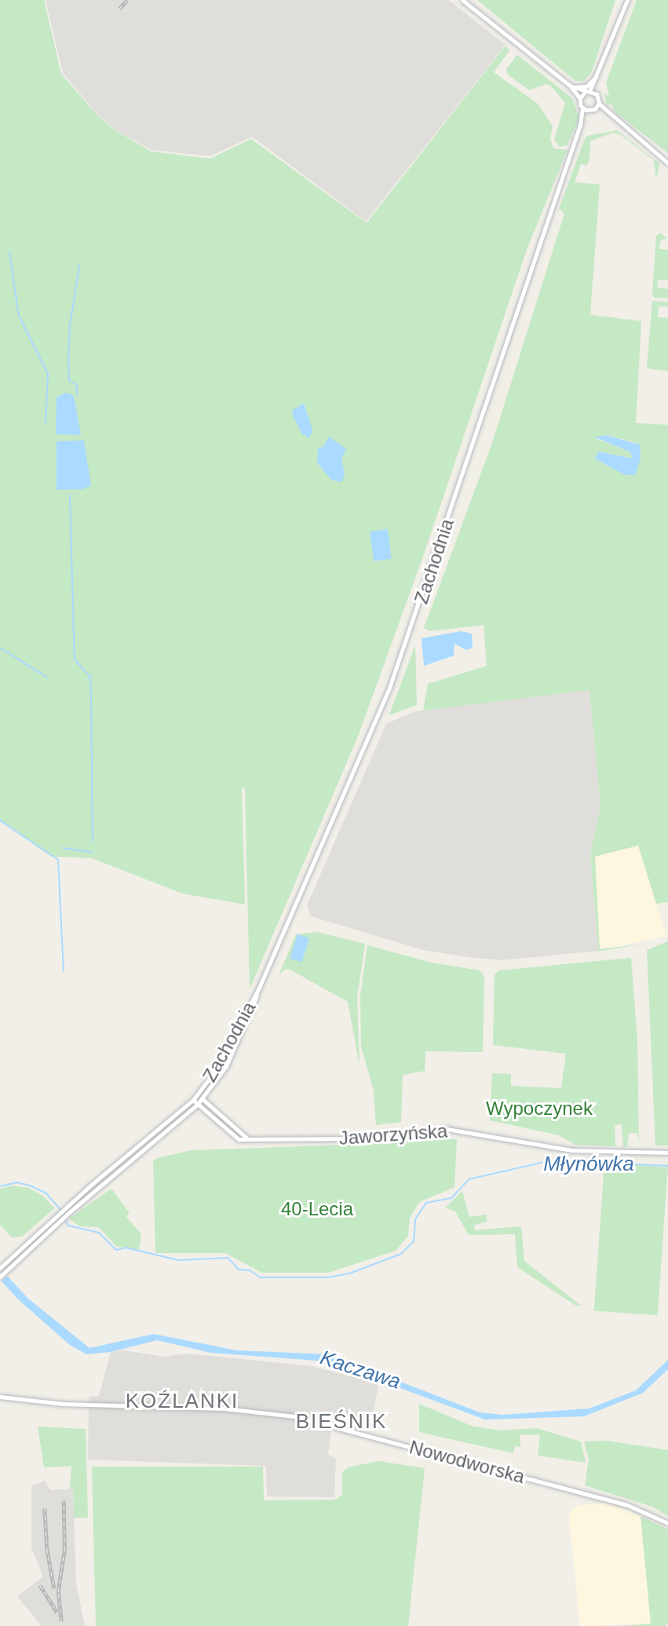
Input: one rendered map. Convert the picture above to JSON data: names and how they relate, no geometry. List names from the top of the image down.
{
  "streets": {
    "main road": ["Zachodnia", "Jaworzyńska", "Nowodworska"]
  },
  "districts": ["KOŹLANKI", "BIEŚNIK"],
  "water": ["Młynówka", "Kaczawa"],
  "parks": ["Wypoczynek", "40-Lecia"]
}
